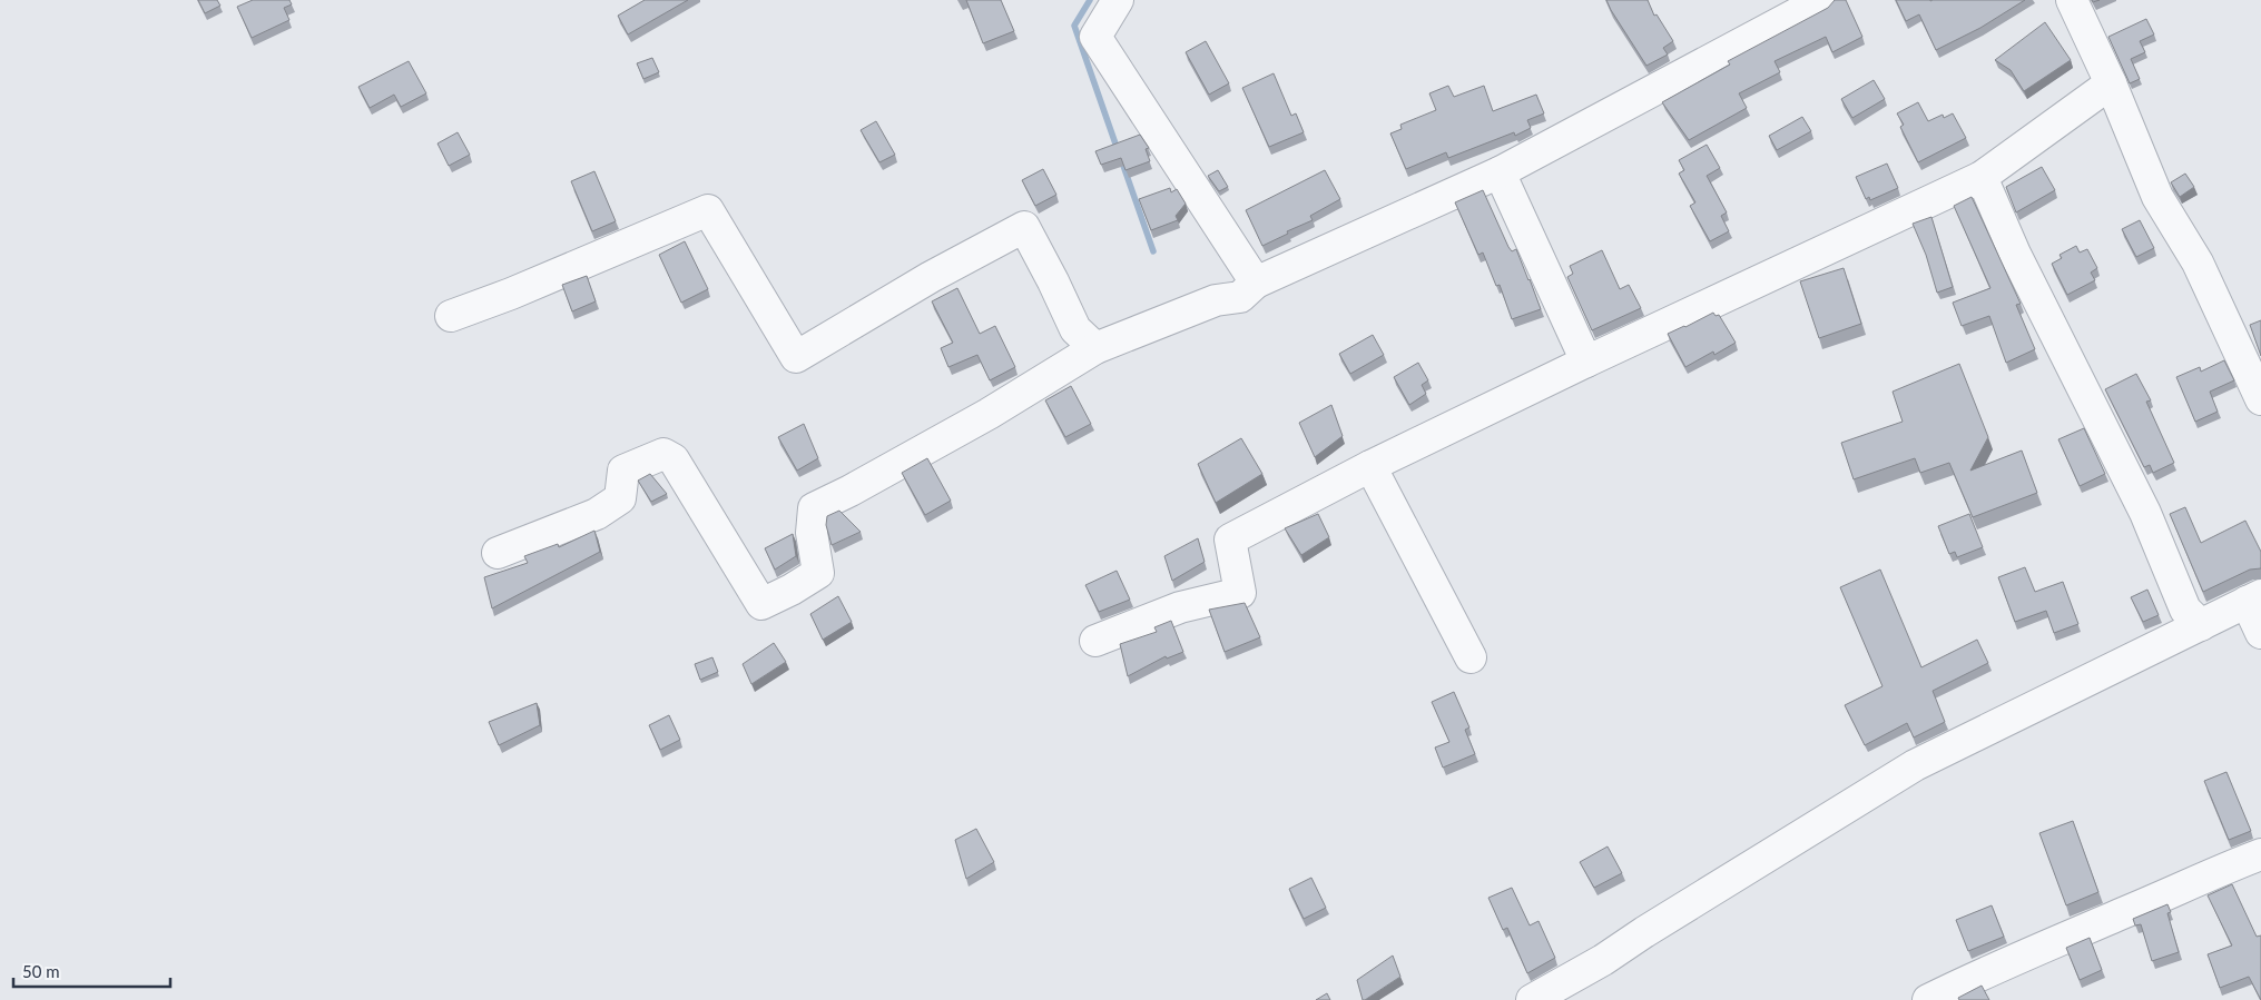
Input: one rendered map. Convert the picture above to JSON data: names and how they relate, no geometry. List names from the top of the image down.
{
  "scale_bar": "50 m"
}
